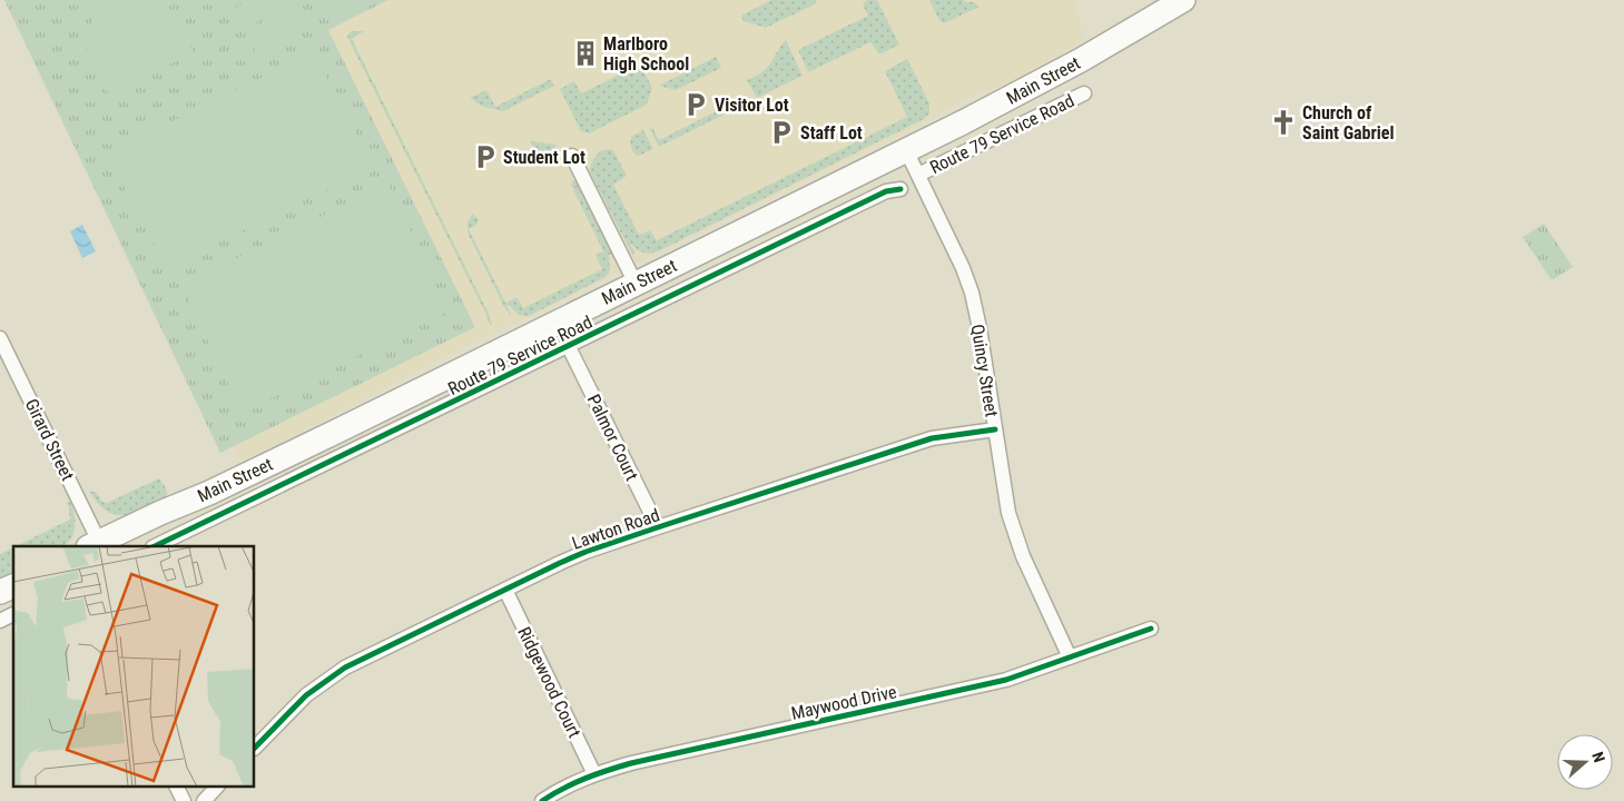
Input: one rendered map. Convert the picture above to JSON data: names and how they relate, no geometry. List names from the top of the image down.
{
  "streets": {
    "main road": ["Main Street"],
    "street": [
      "Route 79 Service Road",
      "Quincy Street",
      "Palmor Court",
      "Girard Street",
      "Lawton Road",
      "Ridgewood Court",
      "Maywood Drive"
    ]
  },
  "crossings": [
    ["Main Street", "Quincy Street"],
    ["Main Street", "Girard Street"],
    ["Route 79 Service Road", "Quincy Street"],
    ["Route 79 Service Road", "Palmor Court"],
    ["Quincy Street", "Lawton Road"],
    ["Quincy Street", "Maywood Drive"],
    ["Palmor Court", "Lawton Road"],
    ["Lawton Road", "Ridgewood Court"],
    ["Ridgewood Court", "Maywood Drive"]
  ],
  "places": {
    "building": ["Marlboro High School"],
    "parking": ["Visitor Lot", "Staff Lot", "Student Lot"],
    "church": ["Church of Saint Gabriel"]
  },
  "north": "right"
}
